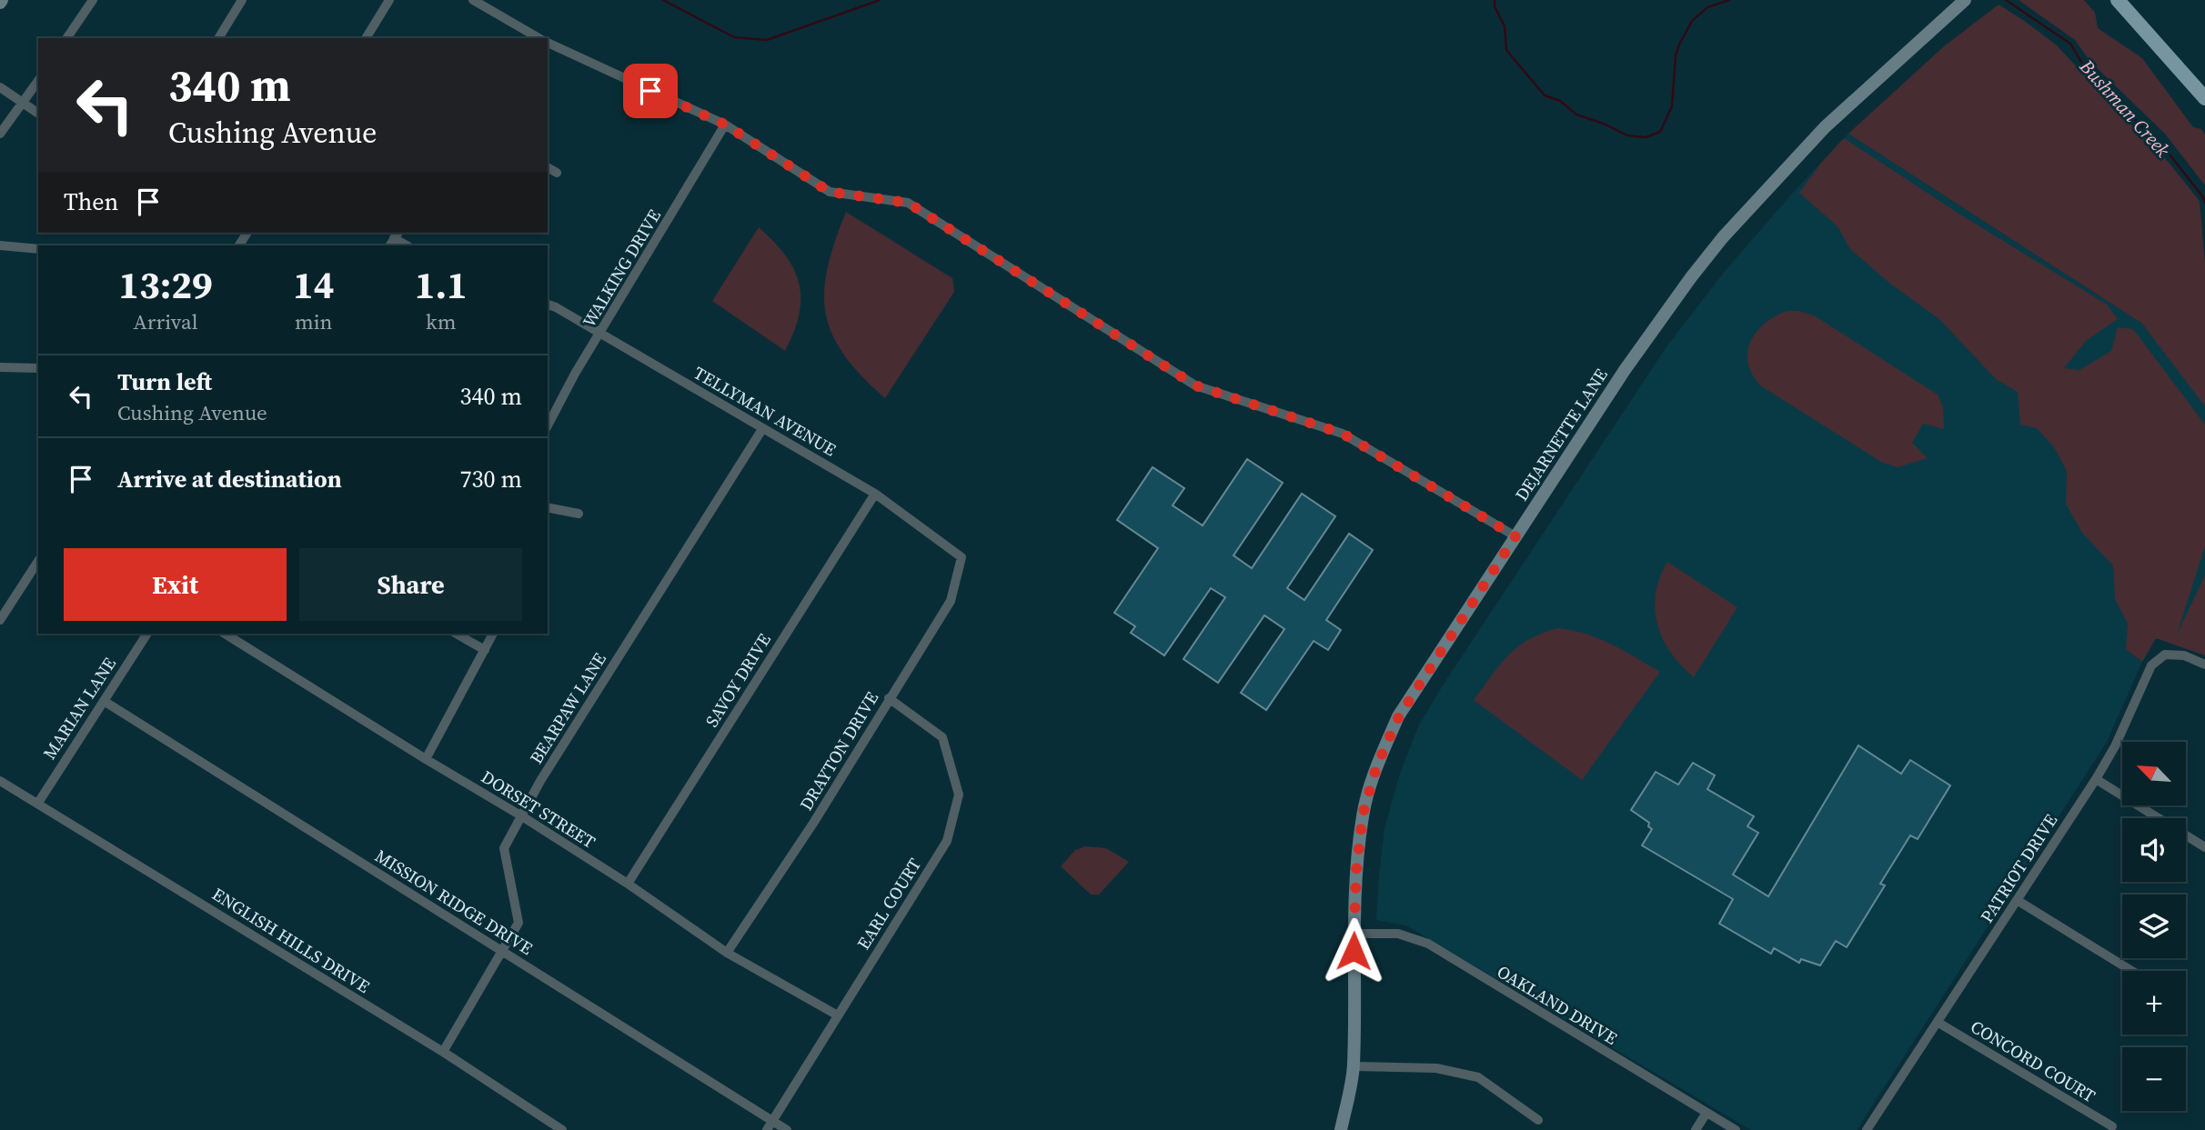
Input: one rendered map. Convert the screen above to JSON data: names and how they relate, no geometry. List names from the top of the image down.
{
  "streets": {
    "main road": ["DEJARNETTE LANE"],
    "street": [
      "WALKING DRIVE",
      "TELLYMAN AVENUE",
      "SAVOY DRIVE",
      "MARIAN LANE",
      "BEARPAW LANE",
      "DRAYTON DRIVE",
      "DORSET STREET",
      "PATRIOT DRIVE",
      "MISSION RIDGE DRIVE",
      "EARL COURT",
      "ENGLISH HILLS DRIVE",
      "OAKLAND DRIVE",
      "CONCORD COURT"
    ]
  },
  "crossings": [
    ["WALKING DRIVE", "TELLYMAN AVENUE"],
    ["TELLYMAN AVENUE", "SAVOY DRIVE"],
    ["TELLYMAN AVENUE", "BEARPAW LANE"],
    ["TELLYMAN AVENUE", "DRAYTON DRIVE"],
    ["DEJARNETTE LANE", "OAKLAND DRIVE"],
    ["SAVOY DRIVE", "DORSET STREET"],
    ["MARIAN LANE", "MISSION RIDGE DRIVE"],
    ["MARIAN LANE", "ENGLISH HILLS DRIVE"],
    ["BEARPAW LANE", "DORSET STREET"],
    ["BEARPAW LANE", "MISSION RIDGE DRIVE"],
    ["BEARPAW LANE", "ENGLISH HILLS DRIVE"],
    ["DRAYTON DRIVE", "DORSET STREET"],
    ["DRAYTON DRIVE", "EARL COURT"],
    ["DORSET STREET", "EARL COURT"],
    ["PATRIOT DRIVE", "CONCORD COURT"],
    ["MISSION RIDGE DRIVE", "EARL COURT"]
  ],
  "water": ["Bushman Creek"],
  "north": "top left",
  "page": {
    "turn": ["340 m", "Cushing Avenue"],
    "then": "Then",
    "eta": [
      "13:29",
      "Arrival",
      "14",
      "min",
      "1.1",
      "km"
    ],
    "list": [
      {
        "name": "Turn left",
        "note": "Cushing Avenue",
        "value": "340 m"
      },
      {
        "name": "Arrive at destination",
        "value": "730 m"
      }
    ],
    "buttons": ["Exit", "Share"],
    "map_buttons": ["+", "−"]
  }
}
